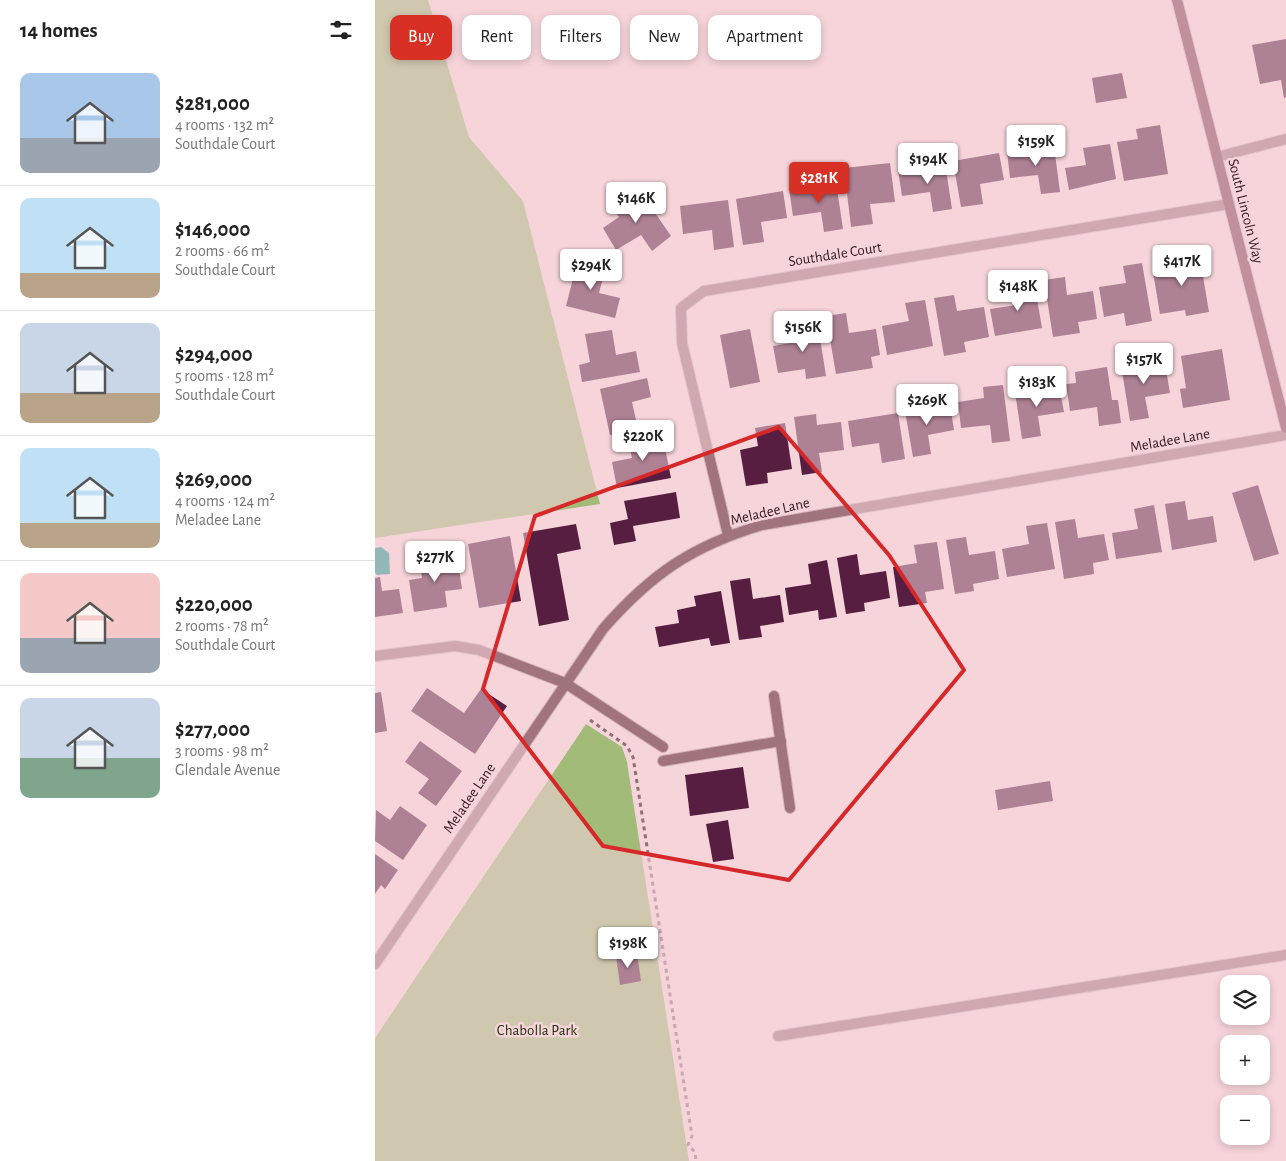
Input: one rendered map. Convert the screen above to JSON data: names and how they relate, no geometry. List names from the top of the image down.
{
  "streets": {
    "main road": ["South Lincoln Way"],
    "street": ["Southdale Court", "Meladee Lane"]
  },
  "crossings": [
    ["South Lincoln Way", "Southdale Court"],
    ["Southdale Court", "Meladee Lane"]
  ],
  "parks": ["Chabolla Park"],
  "page": {
    "heading": "14 homes",
    "chip": [
      "Buy",
      "Rent",
      "Filters",
      "New",
      "Apartment"
    ],
    "list": [
      {
        "name": "$281,000",
        "note": "4 rooms · 132 m² · Southdale Court"
      },
      {
        "name": "$146,000",
        "note": "2 rooms · 66 m² · Southdale Court"
      },
      {
        "name": "$294,000",
        "note": "5 rooms · 128 m² · Southdale Court"
      },
      {
        "name": "$269,000",
        "note": "4 rooms · 124 m² · Meladee Lane"
      },
      {
        "name": "$220,000",
        "note": "2 rooms · 78 m² · Southdale Court"
      },
      {
        "name": "$277,000",
        "note": "3 rooms · 98 m² · Glendale Avenue"
      }
    ],
    "price": [
      "$159K",
      "$194K",
      "$281K",
      "$146K",
      "$417K",
      "$294K",
      "$148K",
      "$156K",
      "$157K",
      "$183K",
      "$269K",
      "$220K",
      "$277K",
      "$198K"
    ],
    "map_buttons": ["+", "−"]
  }
}
